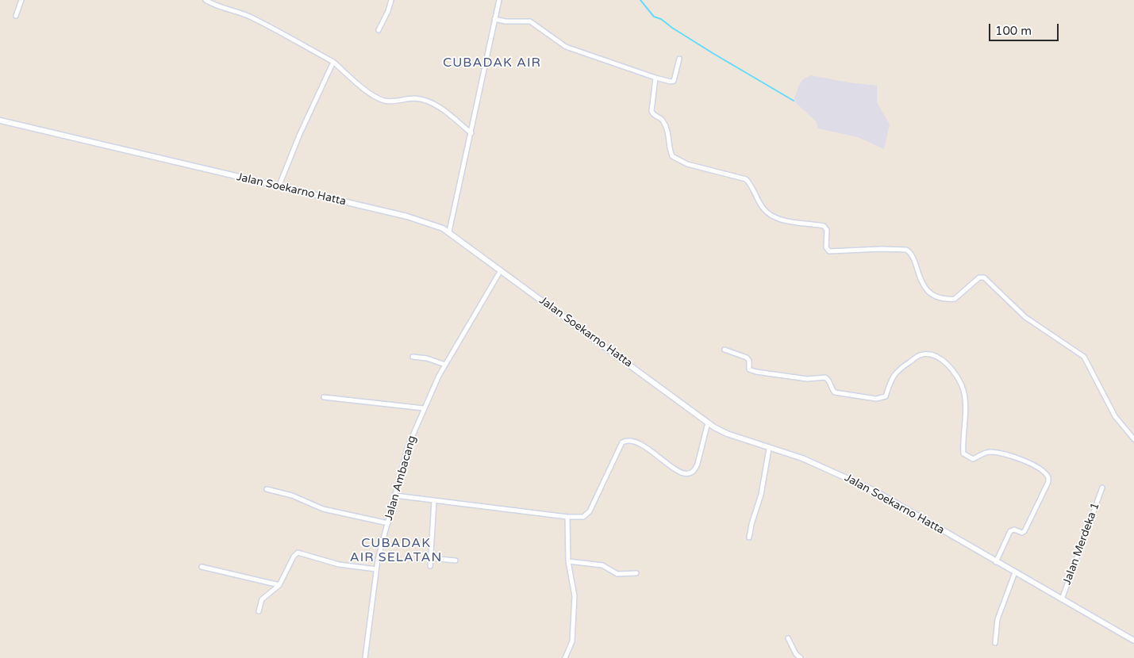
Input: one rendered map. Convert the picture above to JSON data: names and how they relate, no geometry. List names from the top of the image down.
{
  "streets": {
    "street": ["Jalan Soekarno Hatta", "Jalan Ambacang", "Jalan Merdeka 1"]
  },
  "crossings": [
    ["Jalan Soekarno Hatta", "Jalan Ambacang"],
    ["Jalan Soekarno Hatta", "Jalan Merdeka 1"]
  ],
  "districts": ["CUBADAK AIR", "CUBADAK AIR SELATAN"],
  "scale_bar": "100 m"
}
